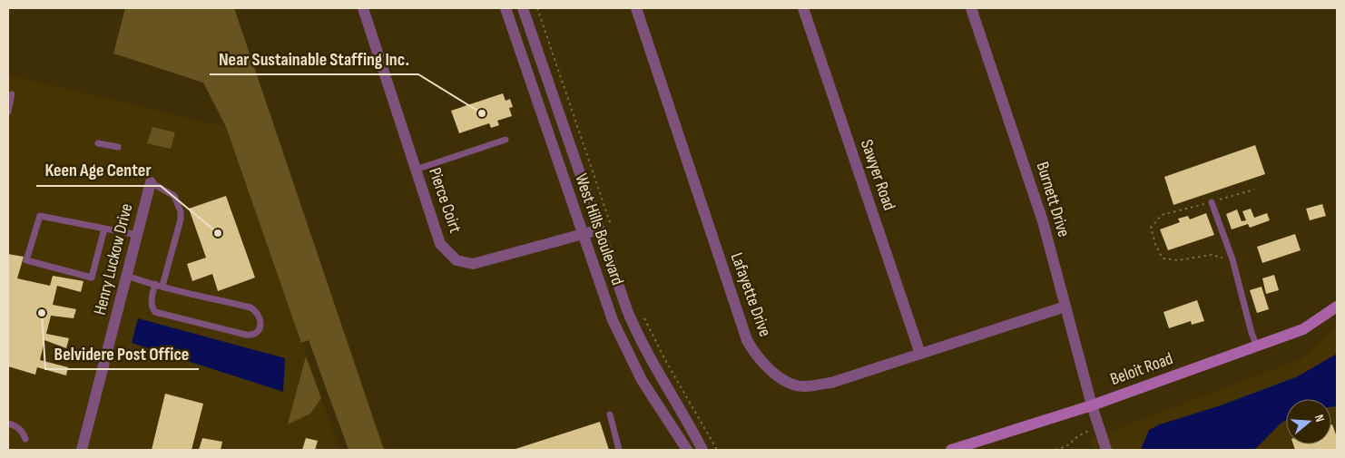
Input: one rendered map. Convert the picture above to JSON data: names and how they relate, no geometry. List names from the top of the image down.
{
  "streets": {
    "main road": ["Beloit Road"],
    "street": [
      "Sawyer Road",
      "Burnett Drive",
      "Pierce Coirt",
      "West Hills Boulevard",
      "Henry Luckow Drive",
      "Lafayette Drive"
    ]
  },
  "crossings": [
    ["Sawyer Road", "Lafayette Drive"],
    ["Burnett Drive", "Lafayette Drive"],
    ["Burnett Drive", "Beloit Road"],
    ["Pierce Coirt", "West Hills Boulevard"]
  ],
  "places": ["Near Sustainable Staffing Inc.", "Keen Age Center", "Belvidere Post Office"],
  "north": "right"
}
